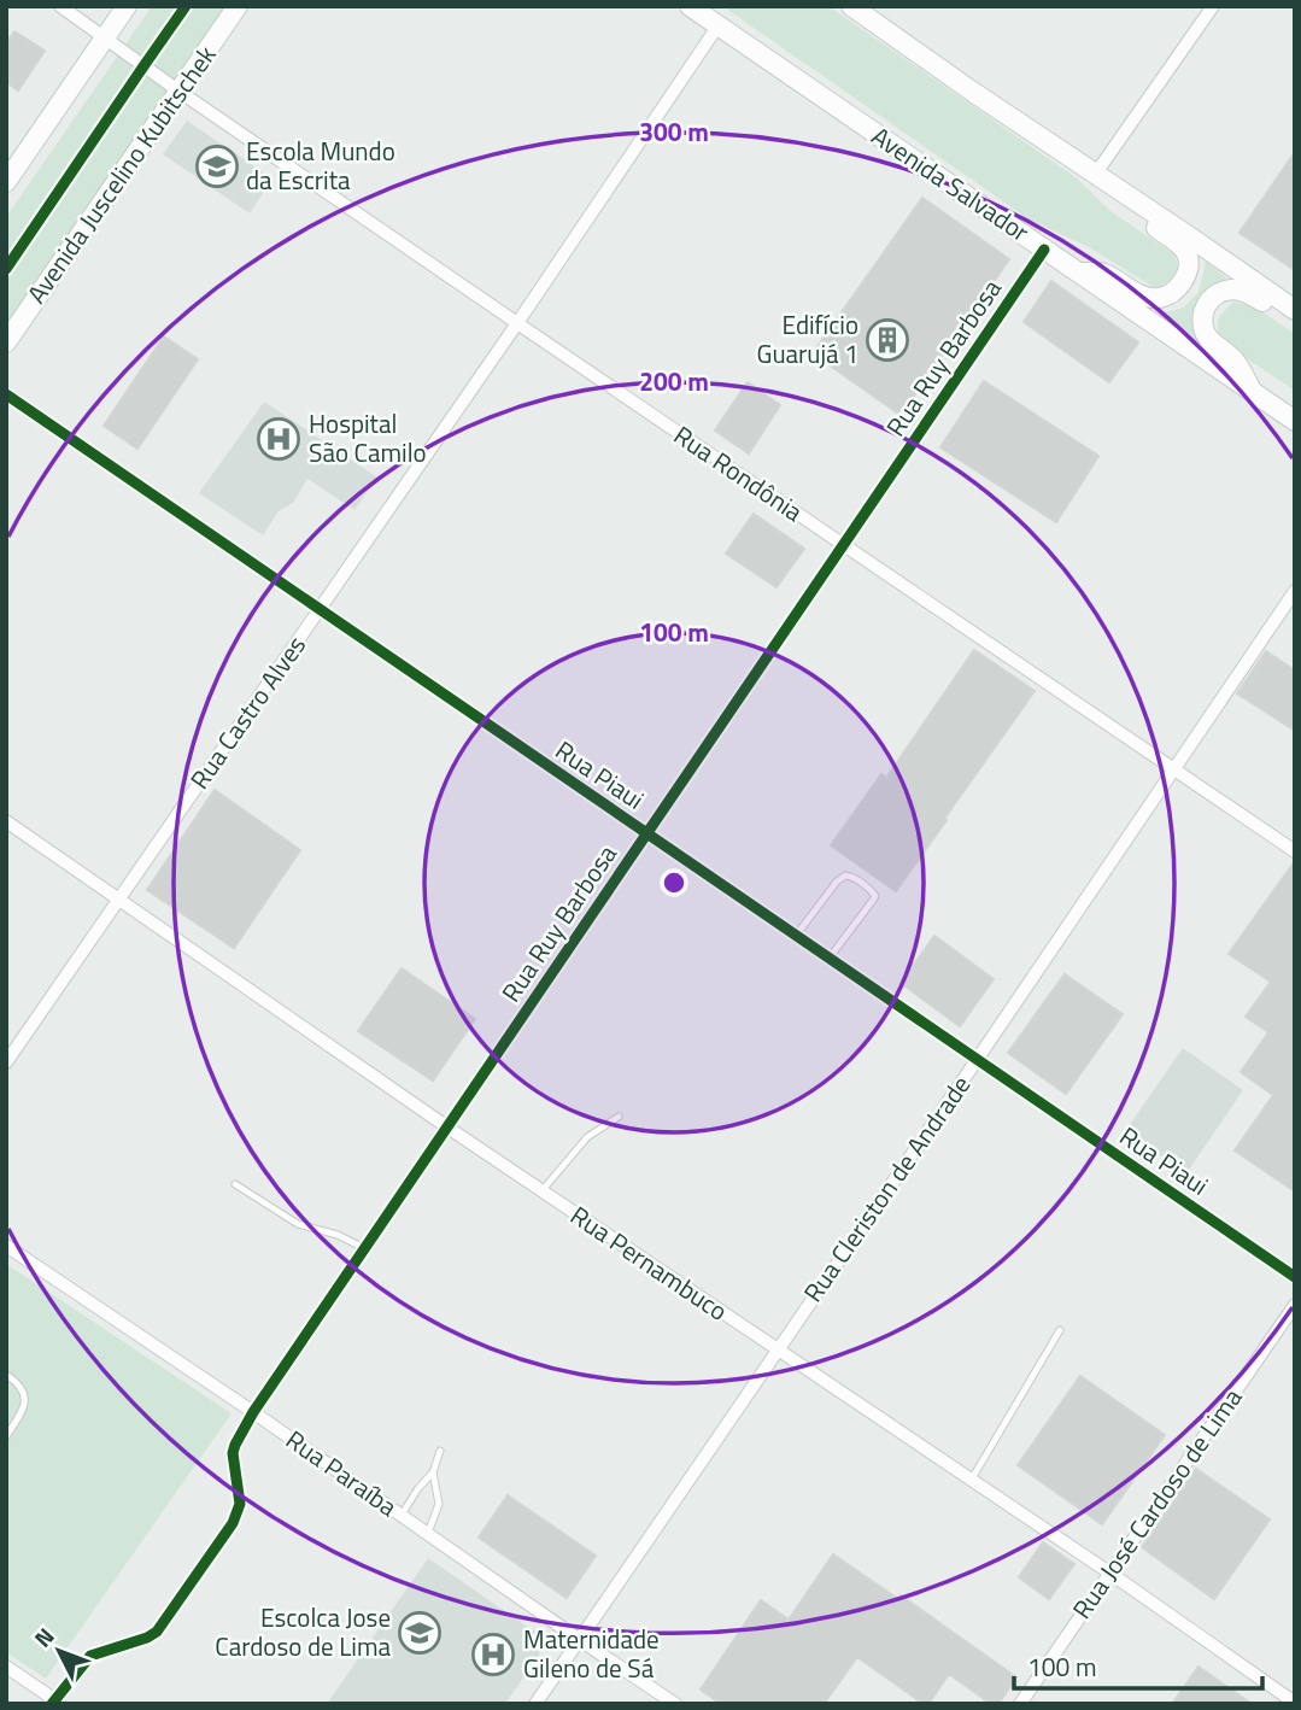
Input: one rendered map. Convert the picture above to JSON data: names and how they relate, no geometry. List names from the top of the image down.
{
  "streets": {
    "main road": ["Avenida Juscelino Kubitschek", "Avenida Salvador"],
    "street": [
      "Rua Ruy Barbosa",
      "Rua Rondônia",
      "Rua Castro Alves",
      "Rua Piaui",
      "Rua Cleriston de Andrade",
      "Rua Pernambuco",
      "Rua Paraíba",
      "Rua José Cardoso de Lima"
    ]
  },
  "crossings": [
    ["Avenida Juscelino Kubitschek", "Rua Rondônia"],
    ["Avenida Salvador", "Rua Ruy Barbosa"],
    ["Avenida Salvador", "Rua Castro Alves"],
    ["Rua Ruy Barbosa", "Rua Rondônia"],
    ["Rua Ruy Barbosa", "Rua Piaui"],
    ["Rua Ruy Barbosa", "Rua Pernambuco"],
    ["Rua Ruy Barbosa", "Rua Paraíba"],
    ["Rua Rondônia", "Rua Castro Alves"],
    ["Rua Rondônia", "Rua Cleriston de Andrade"],
    ["Rua Castro Alves", "Rua Piaui"],
    ["Rua Castro Alves", "Rua Pernambuco"],
    ["Rua Piaui", "Rua Cleriston de Andrade"],
    ["Rua Cleriston de Andrade", "Rua Pernambuco"],
    ["Rua Cleriston de Andrade", "Rua Paraíba"],
    ["Rua Pernambuco", "Rua José Cardoso de Lima"]
  ],
  "places": {
    "school or university": ["Escola Mundo da Escrita", "Escolca Jose Cardoso de Lima"],
    "building": ["Edifício Guarujá 1"],
    "hospital": ["Hospital São Camilo", "Maternidade Gileno de Sá"]
  },
  "scale_bar": "100 m",
  "north": "top left",
  "rings": ["300 m", "200 m", "100 m"]
}
